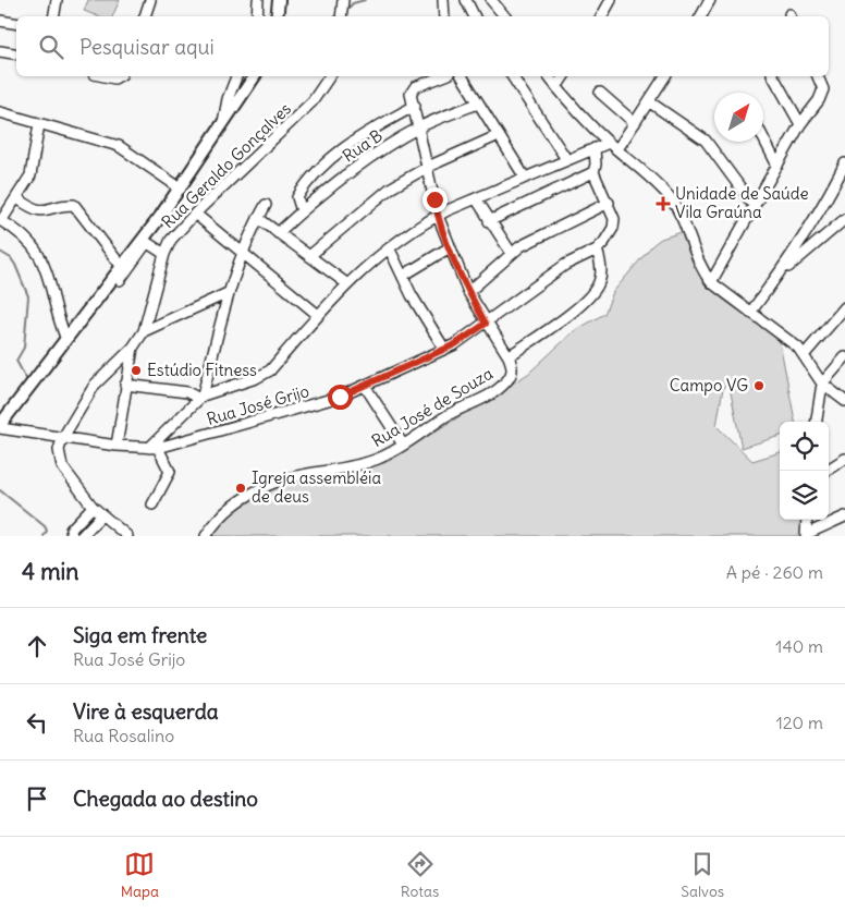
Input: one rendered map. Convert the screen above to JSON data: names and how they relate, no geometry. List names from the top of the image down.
{
  "streets": {
    "street": [
      "Rua B",
      "Rua Geraldo Gonçalves",
      "Rua José Grijo",
      "Rua José de Souza"
    ]
  },
  "crossings": [
    ["Rua B", "Rua José de Souza"],
    ["Rua José Grijo", "Rua José de Souza"]
  ],
  "places": {
    "health": ["Unidade de Saúde Vila Graúna"],
    "other": ["Estúdio Fitness", "Campo VG", "Igreja assembléia de deus"]
  },
  "north": "top right",
  "page": {
    "search": "Pesquisar aqui",
    "heading": ["4 min", "A pé · 260 m"],
    "list": [
      ["Siga em frente", "Rua José Grijo", "140 m"],
      ["Vire à esquerda", "Rua Rosalino", "120 m"],
      "Chegada ao destino"
    ],
    "nav": ["Mapa", "Rotas", "Salvos"]
  }
}
